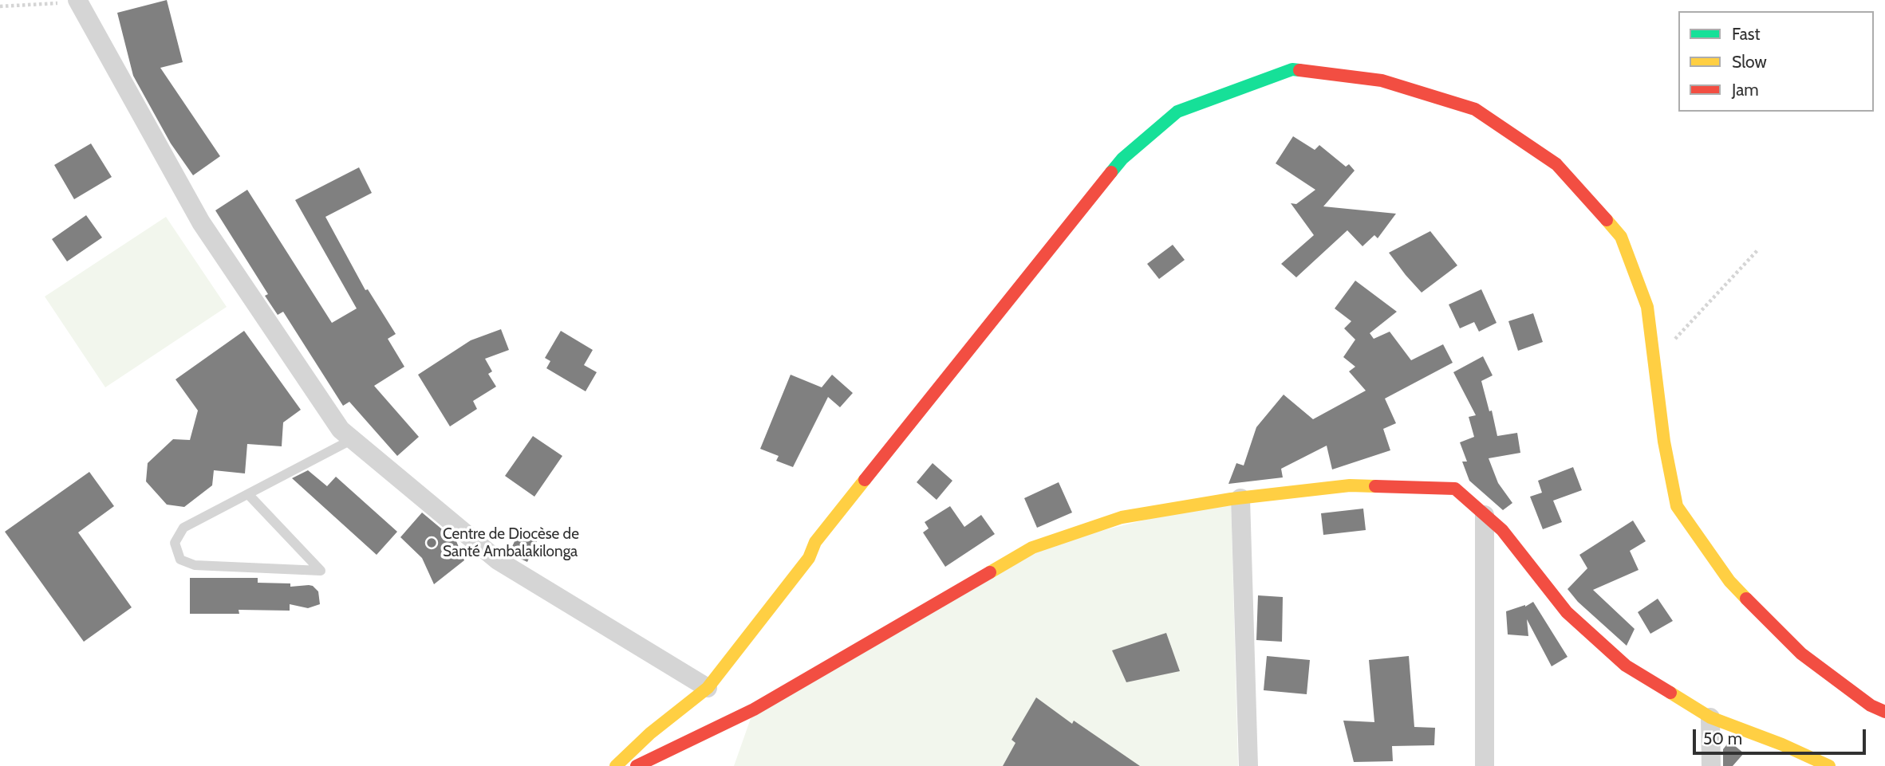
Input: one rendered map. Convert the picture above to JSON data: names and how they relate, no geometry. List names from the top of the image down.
{
  "places": ["Centre de Diocèse de Santé Ambalakilonga"],
  "legend": ["Fast", "Slow", "Jam"],
  "scale_bar": "50 m"
}
